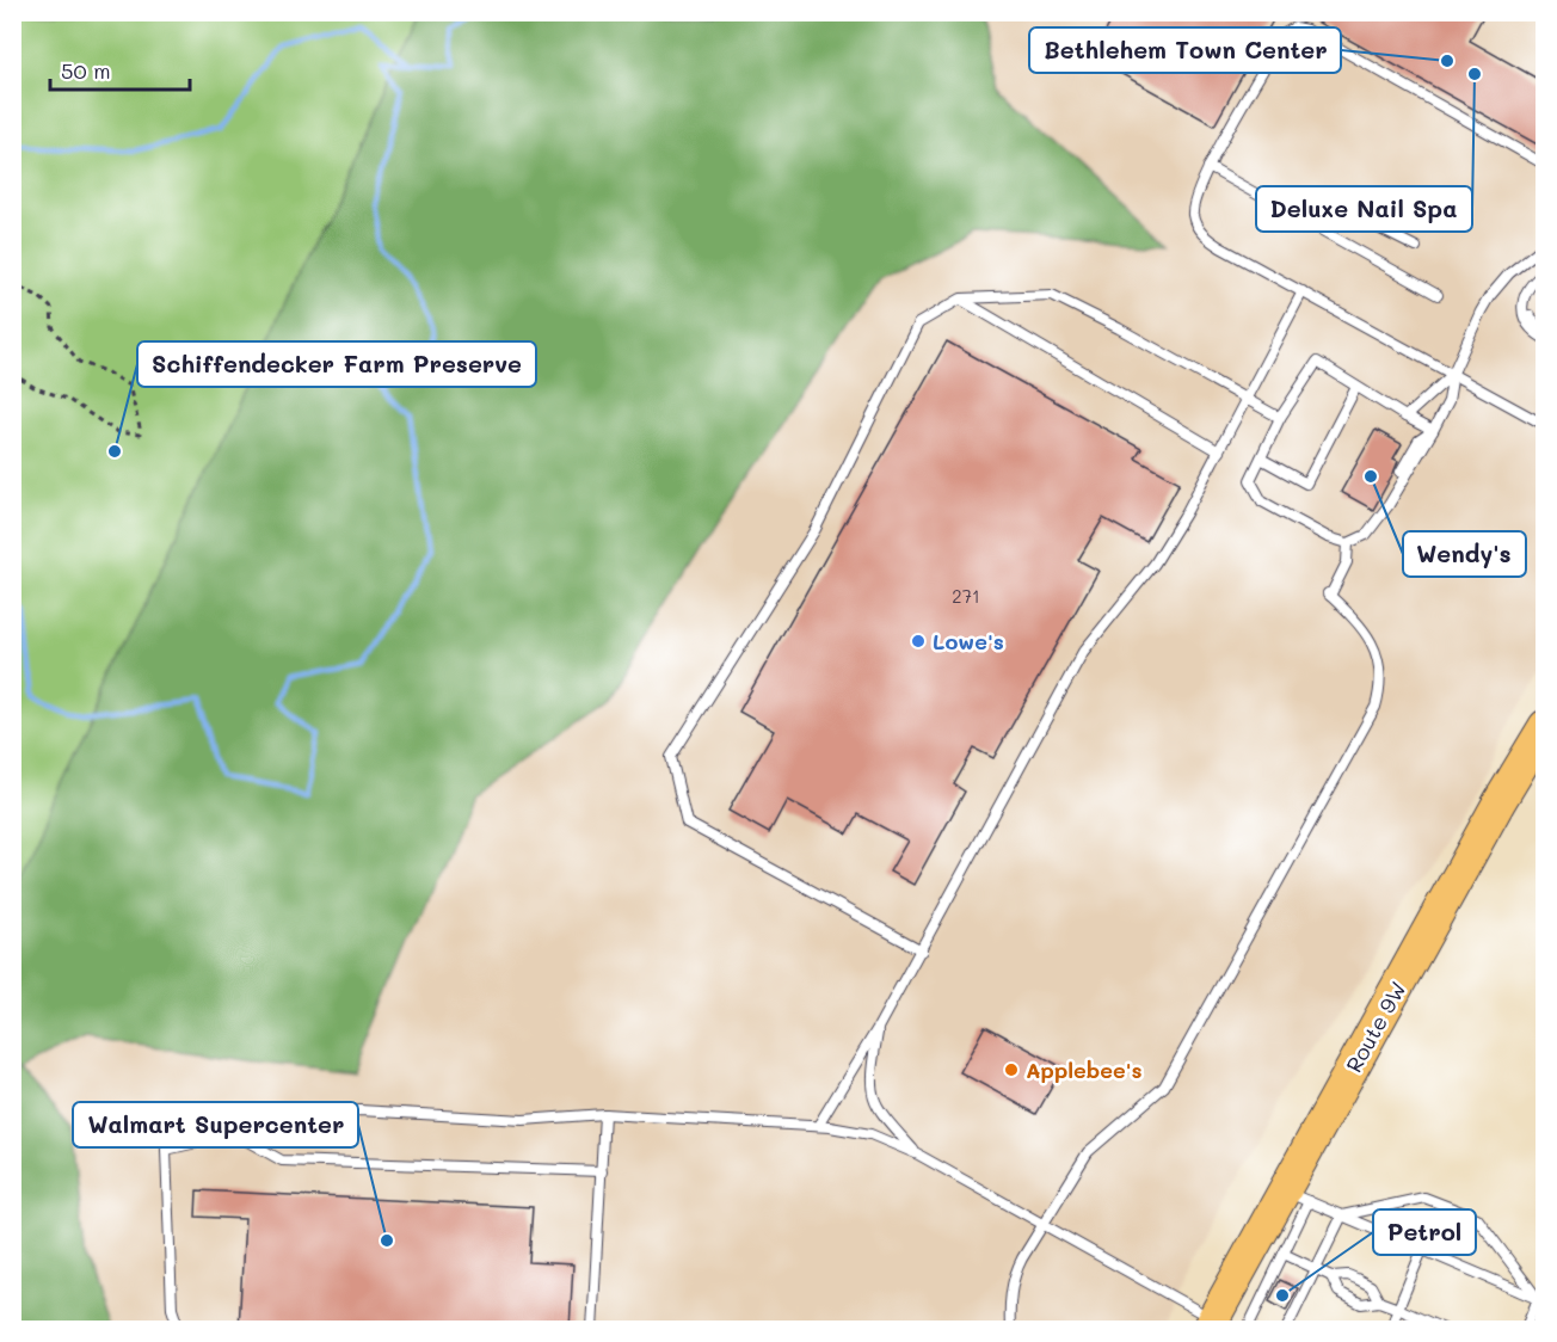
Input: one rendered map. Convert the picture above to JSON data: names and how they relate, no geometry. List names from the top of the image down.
{
  "streets": {
    "main road": ["Route 9W"]
  },
  "places": [
    "Bethlehem Town Center",
    "Deluxe Nail Spa",
    "Schiffendecker Farm Preserve",
    "Wendy's",
    "Lowe's",
    "Applebee's",
    "Walmart Supercenter",
    "Petrol"
  ],
  "house_numbers": ["271"],
  "scale_bar": "50 m"
}
